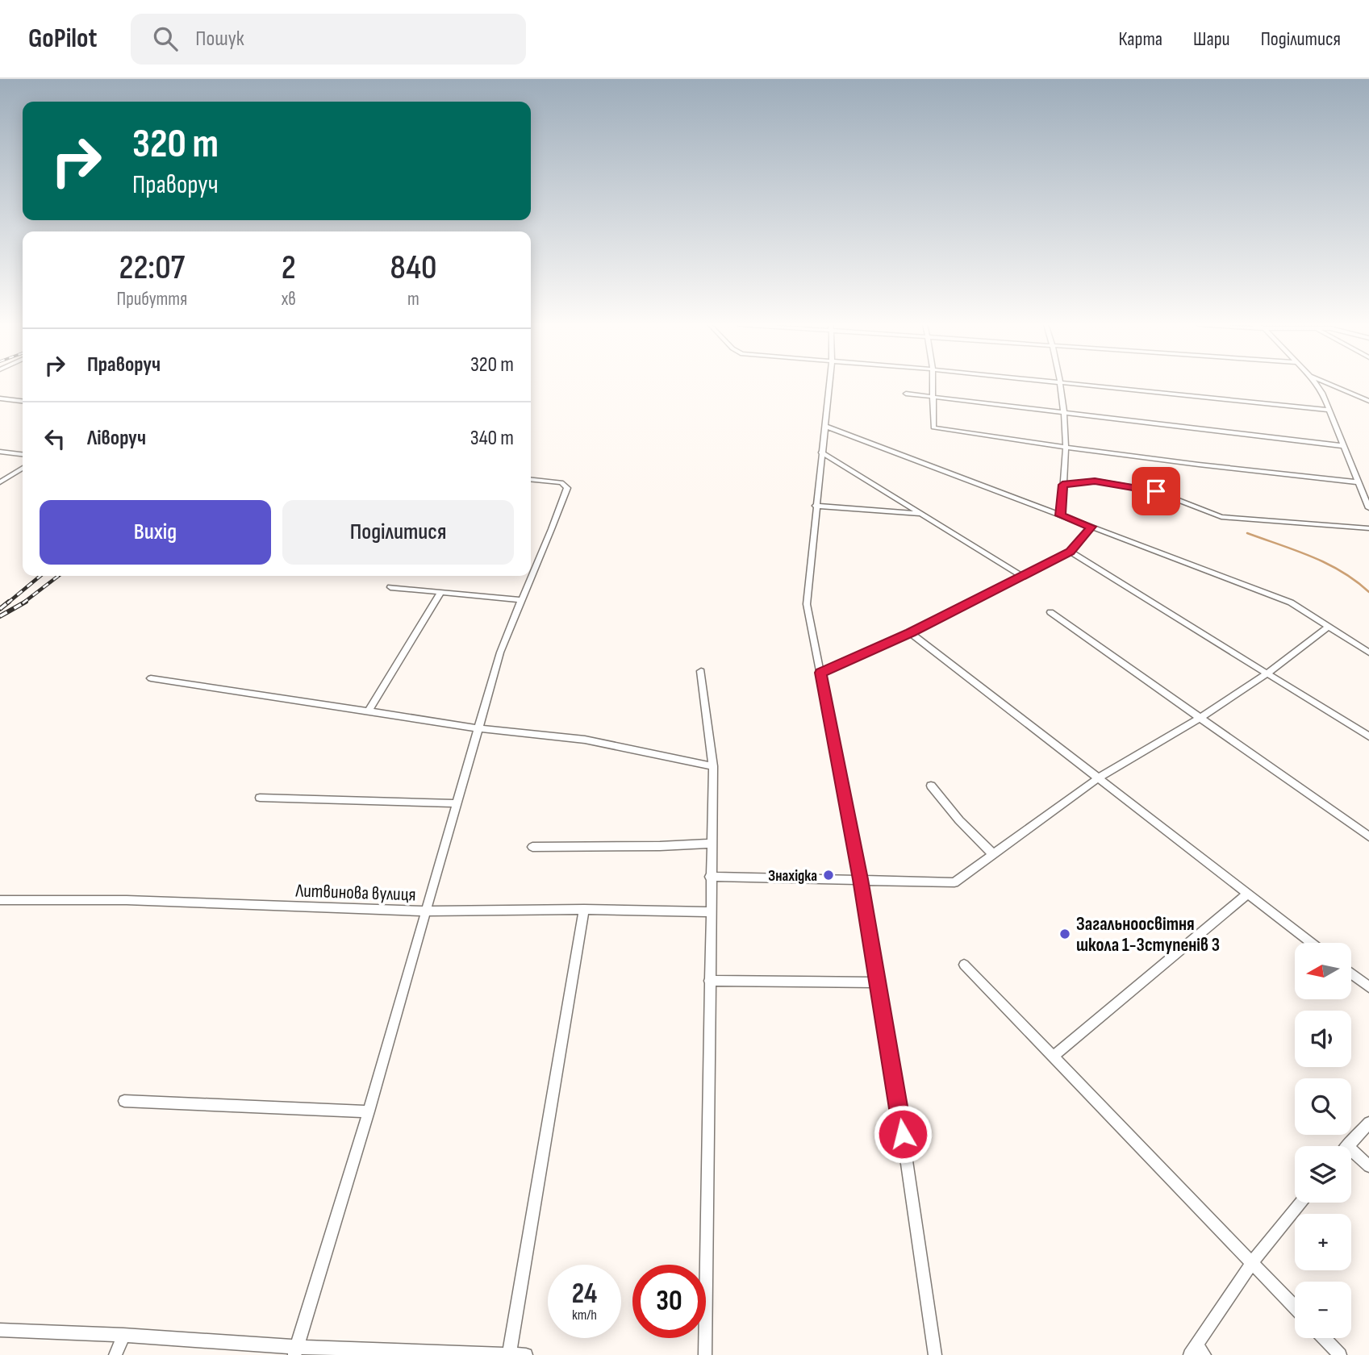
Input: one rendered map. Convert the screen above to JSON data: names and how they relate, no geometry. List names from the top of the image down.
{
  "streets": {
    "street": ["Литвинова вулиця"]
  },
  "places": ["Знахідка", "Загальноосвiтня школа 1-3ступенiв 3"],
  "north": "left",
  "page": {
    "header": "GoPilot",
    "search": "Пошук",
    "nav": ["Карта", "Шари", "Поділитися"],
    "turn": ["320 m", "Праворуч"],
    "eta": [
      "22:07",
      "Прибуття",
      "2",
      "хв",
      "840",
      "m"
    ],
    "list": [
      {
        "name": "Праворуч",
        "value": "320 m"
      },
      {
        "name": "Ліворуч",
        "value": "340 m"
      }
    ],
    "buttons": ["Вихід", "Поділитися"],
    "map_buttons": ["+", "−"],
    "speed": "24 km/h",
    "limit": "30"
  }
}
